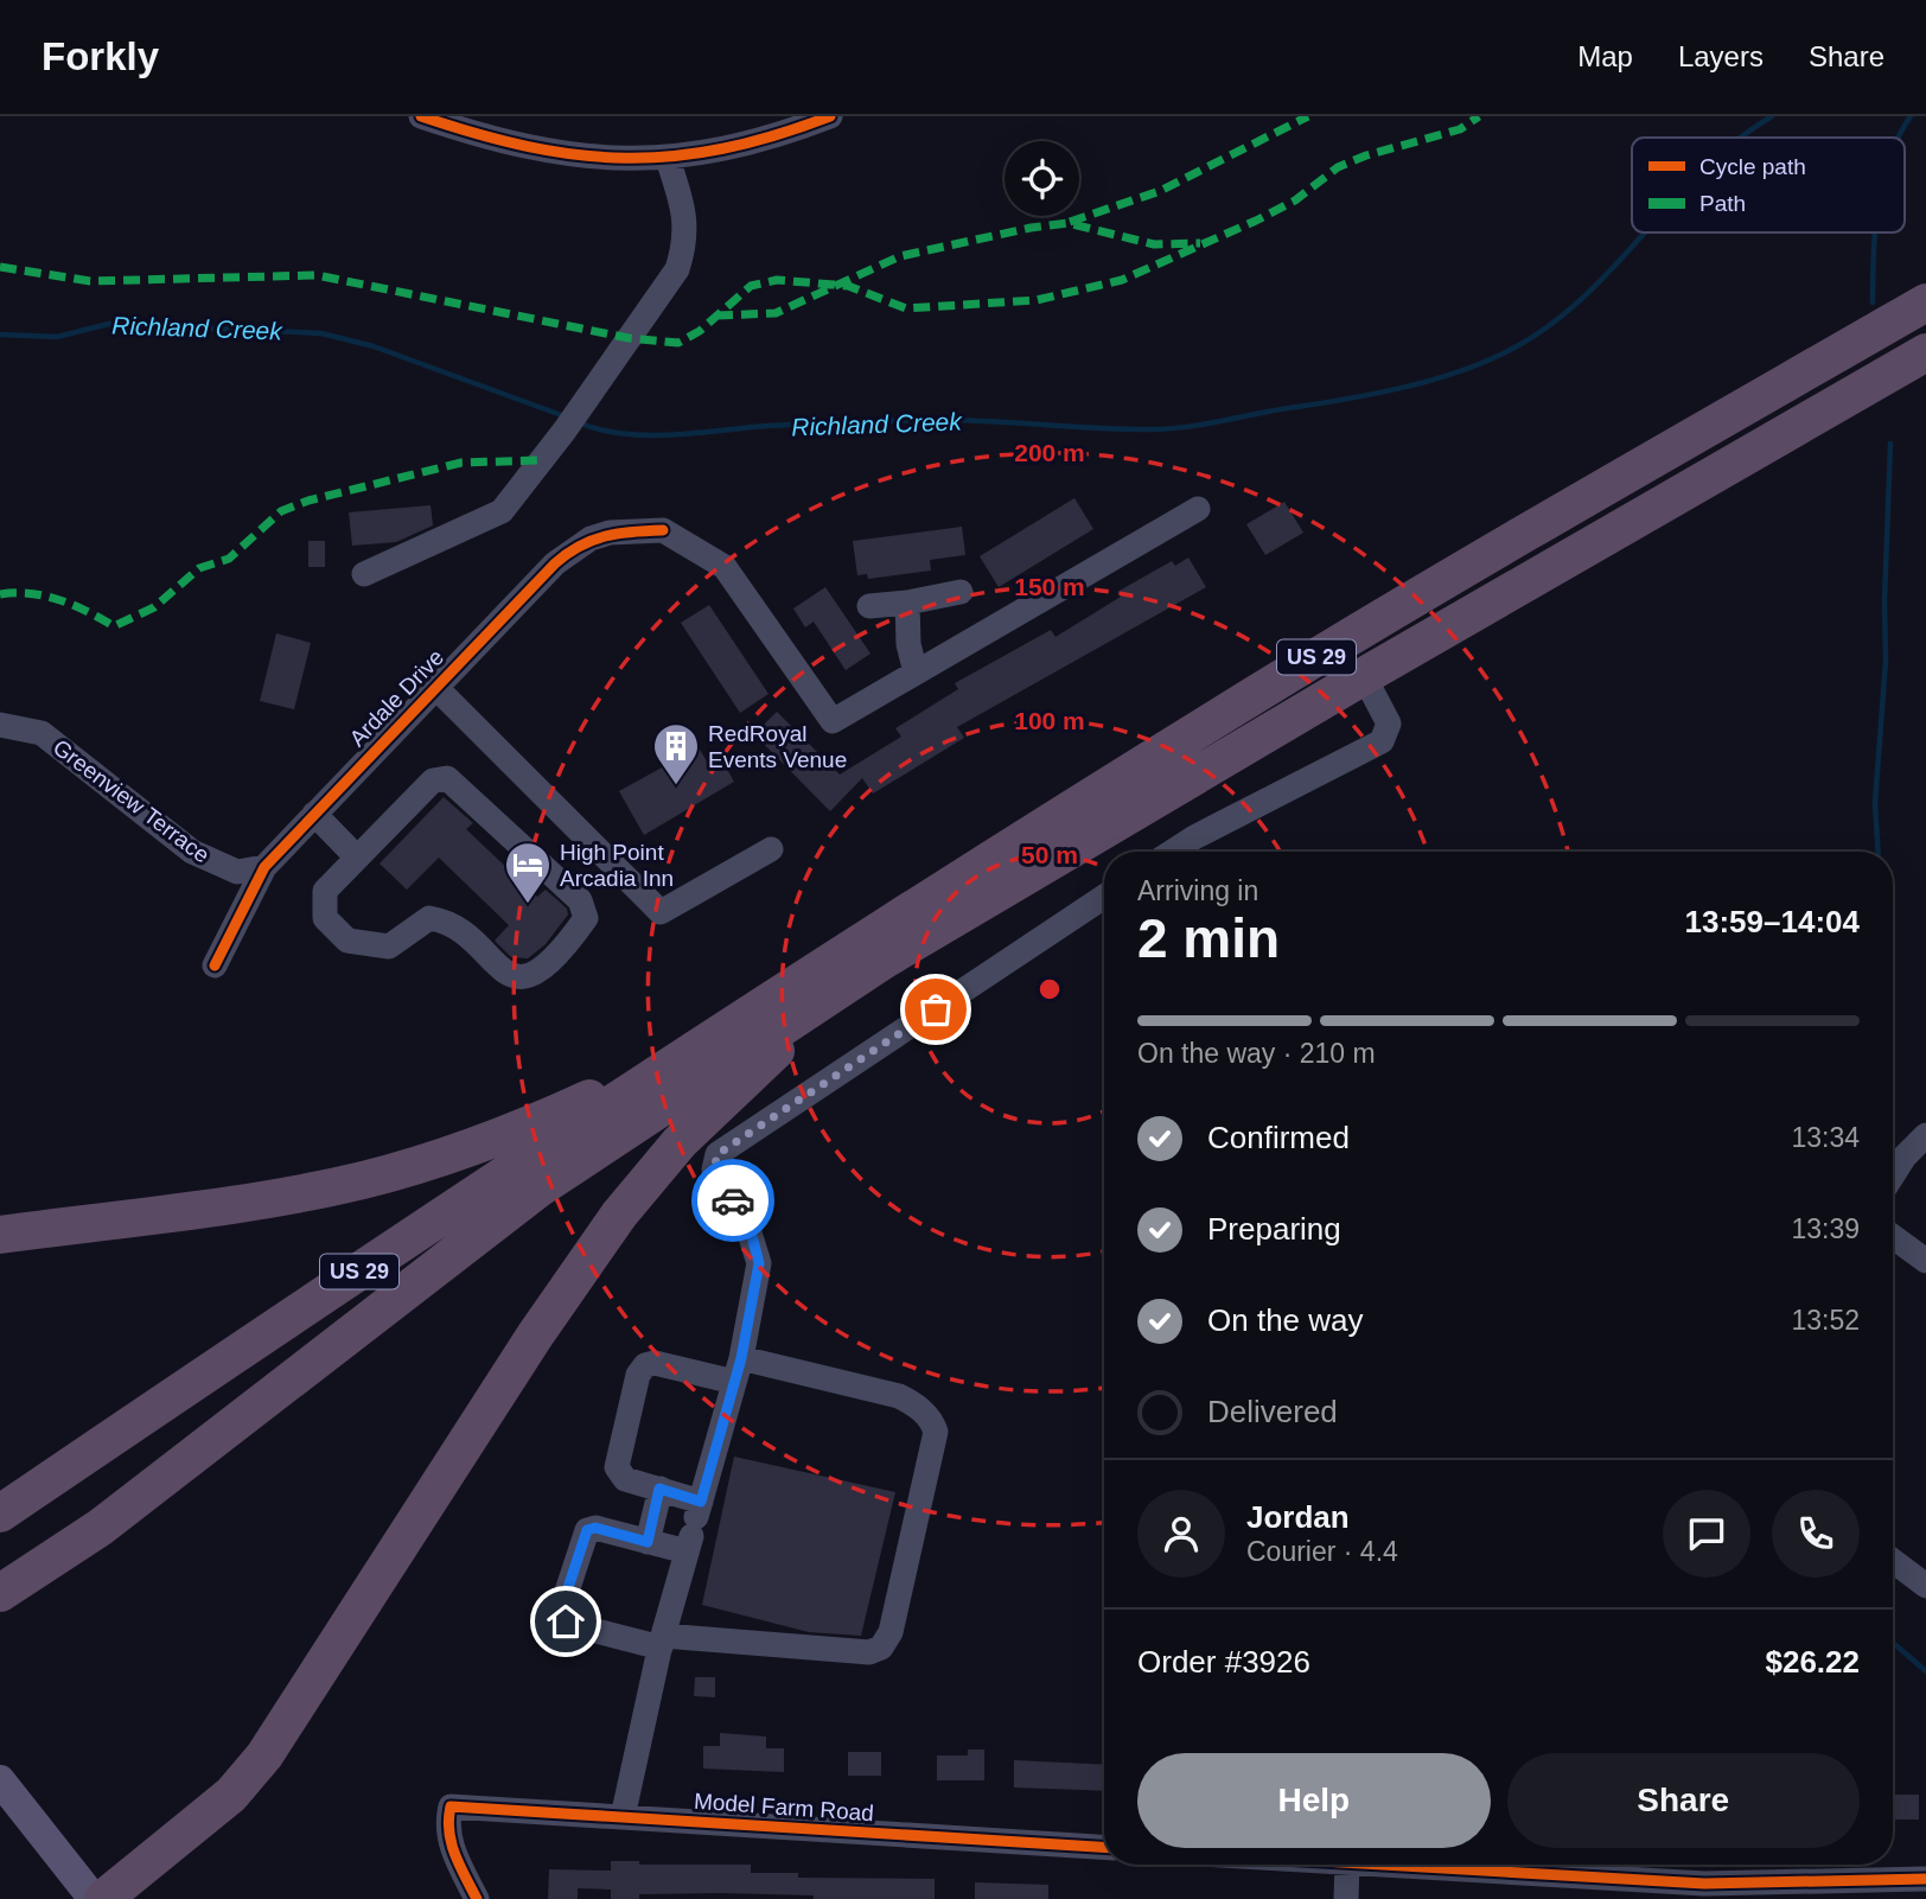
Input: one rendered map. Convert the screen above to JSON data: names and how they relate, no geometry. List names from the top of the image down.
{
  "streets": {
    "highway": ["US 29"],
    "street": ["Ardale Drive", "Greenview Terrace", "Model Farm Road"]
  },
  "crossings": [
    ["Ardale Drive", "Greenview Terrace"]
  ],
  "water": ["Richland Creek"],
  "places": {
    "building": ["RedRoyal Events Venue"],
    "hotel": ["High Point Arcadia Inn"]
  },
  "legend": ["Cycle path", "Path"],
  "page": {
    "header": "Forkly",
    "nav": ["Map", "Layers", "Share"],
    "heading": ["2 min", "Arriving in", "13:59–14:04"],
    "panel": [
      "Jordan",
      "Courier · 4.4",
      "Order #3926",
      "$26.22"
    ],
    "bar": "On the way · 210 m",
    "list": [
      ["Confirmed", "13:34"],
      ["Preparing", "13:39"],
      ["On the way", "13:52"],
      "Delivered"
    ],
    "buttons": ["Help", "Share"]
  },
  "rings": [
    "200 m",
    "150 m",
    "100 m",
    "50 m"
  ]
}
